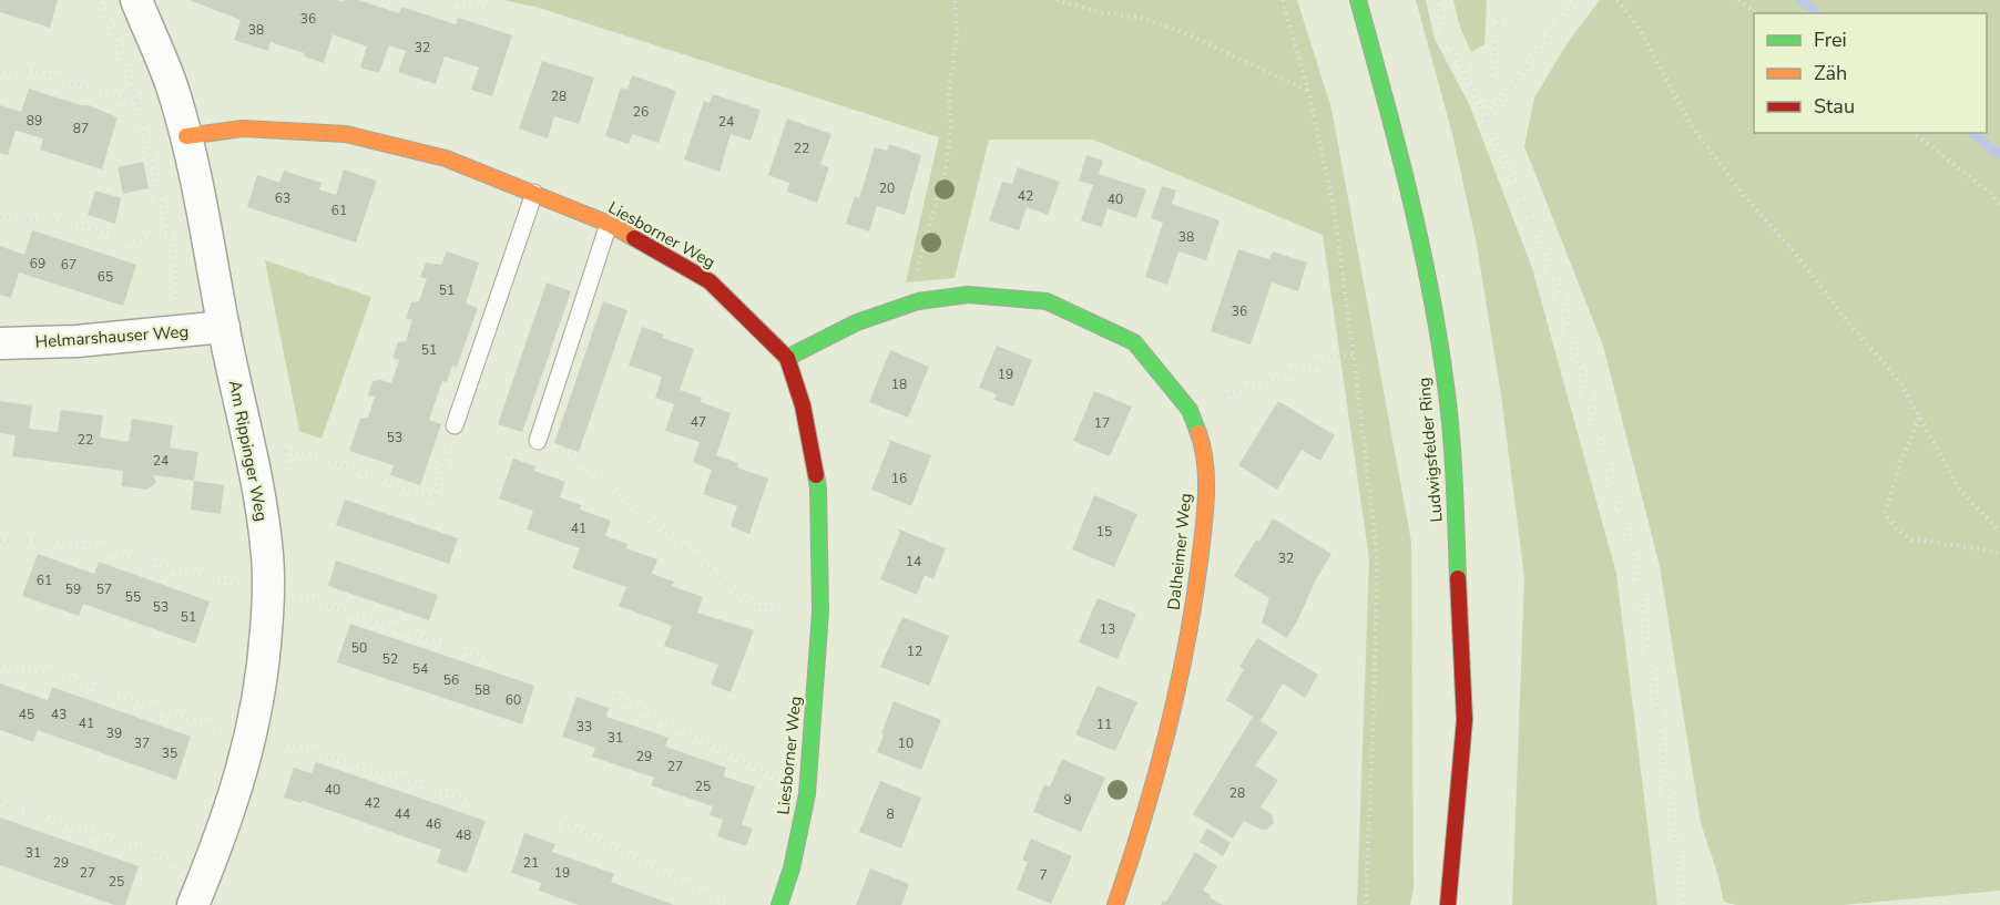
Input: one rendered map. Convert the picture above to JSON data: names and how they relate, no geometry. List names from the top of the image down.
{
  "streets": {
    "street": [
      "Liesborner Weg",
      "Helmarshauser Weg",
      "Ludwigsfelder Ring",
      "Am Rippinger Weg",
      "Dalheimer Weg"
    ]
  },
  "crossings": [
    ["Liesborner Weg", "Am Rippinger Weg"],
    ["Liesborner Weg", "Dalheimer Weg"],
    ["Helmarshauser Weg", "Am Rippinger Weg"]
  ],
  "house_numbers": [
    "36",
    "38",
    "32",
    "28",
    "26",
    "89",
    "24",
    "87",
    "22",
    "20",
    "42",
    "63",
    "40",
    "61",
    "38",
    "69",
    "67",
    "65",
    "51",
    "36",
    "51",
    "19",
    "18",
    "47",
    "17",
    "53",
    "22",
    "24",
    "16",
    "41",
    "15",
    "32",
    "14",
    "61",
    "59",
    "57",
    "55",
    "53",
    "51",
    "13",
    "50",
    "12",
    "52",
    "54",
    "56",
    "58",
    "60",
    "45",
    "43",
    "41",
    "11",
    "33",
    "39",
    "31",
    "37",
    "10",
    "35",
    "29",
    "27",
    "25",
    "40",
    "28",
    "9",
    "42",
    "44",
    "8",
    "46",
    "48",
    "31",
    "29",
    "21",
    "27",
    "19",
    "7",
    "25"
  ],
  "legend": ["Frei", "Zäh", "Stau"]
}
